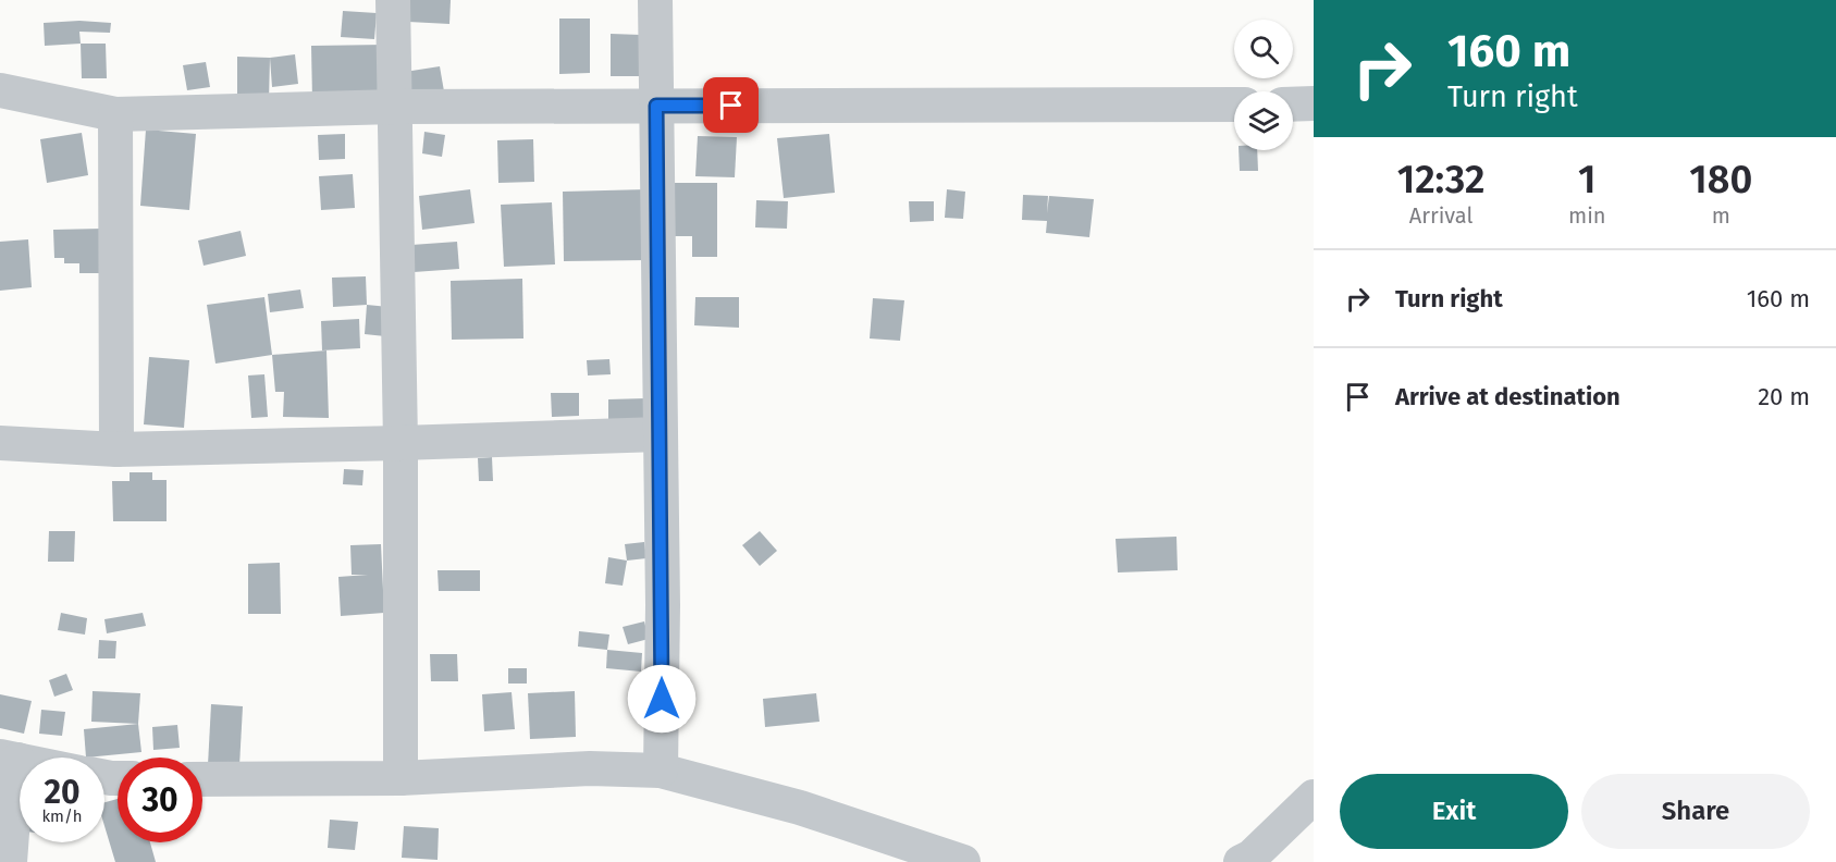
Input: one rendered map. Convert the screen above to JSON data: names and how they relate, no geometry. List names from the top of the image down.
{
  "page": {
    "turn": ["160 m", "Turn right"],
    "eta": [
      "12:32",
      "Arrival",
      "1",
      "min",
      "180",
      "m"
    ],
    "list": [
      {
        "name": "Turn right",
        "value": "160 m"
      },
      {
        "name": "Arrive at destination",
        "value": "20 m"
      }
    ],
    "speed": "20 km/h",
    "limit": "30",
    "buttons": ["Exit", "Share"]
  }
}
